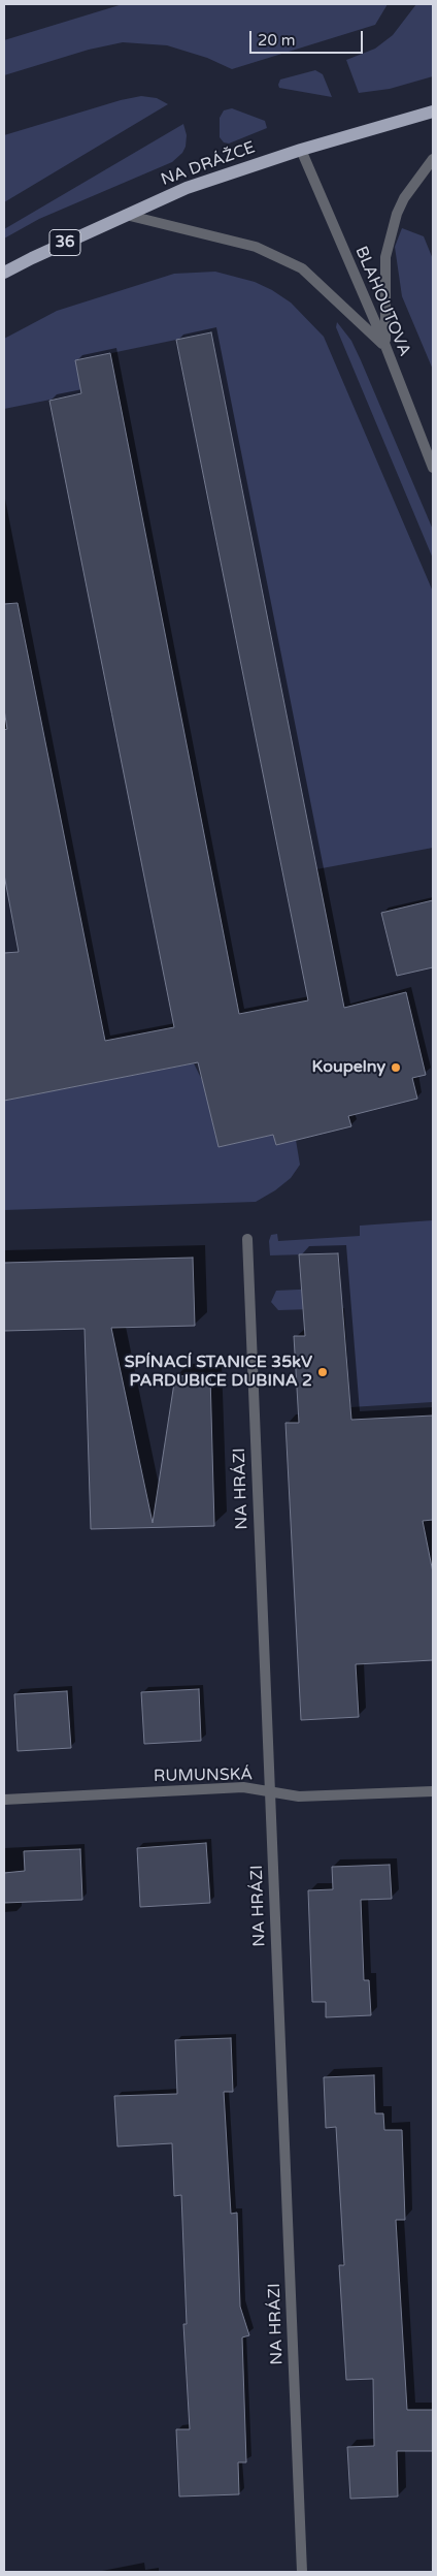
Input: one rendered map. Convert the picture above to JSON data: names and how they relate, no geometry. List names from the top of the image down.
{
  "streets": {
    "main road": ["NA DRÁŽCE", "36"],
    "street": ["BLAHOUTOVA", "NA HRÁZI", "RUMUNSKÁ"]
  },
  "crossings": [
    ["NA DRÁŽCE", "BLAHOUTOVA"],
    ["NA HRÁZI", "RUMUNSKÁ"]
  ],
  "places": ["Koupelny", "SPÍNACÍ STANICE 35kV PARDUBICE DUBINA 2"],
  "scale_bar": "20 m"
}
